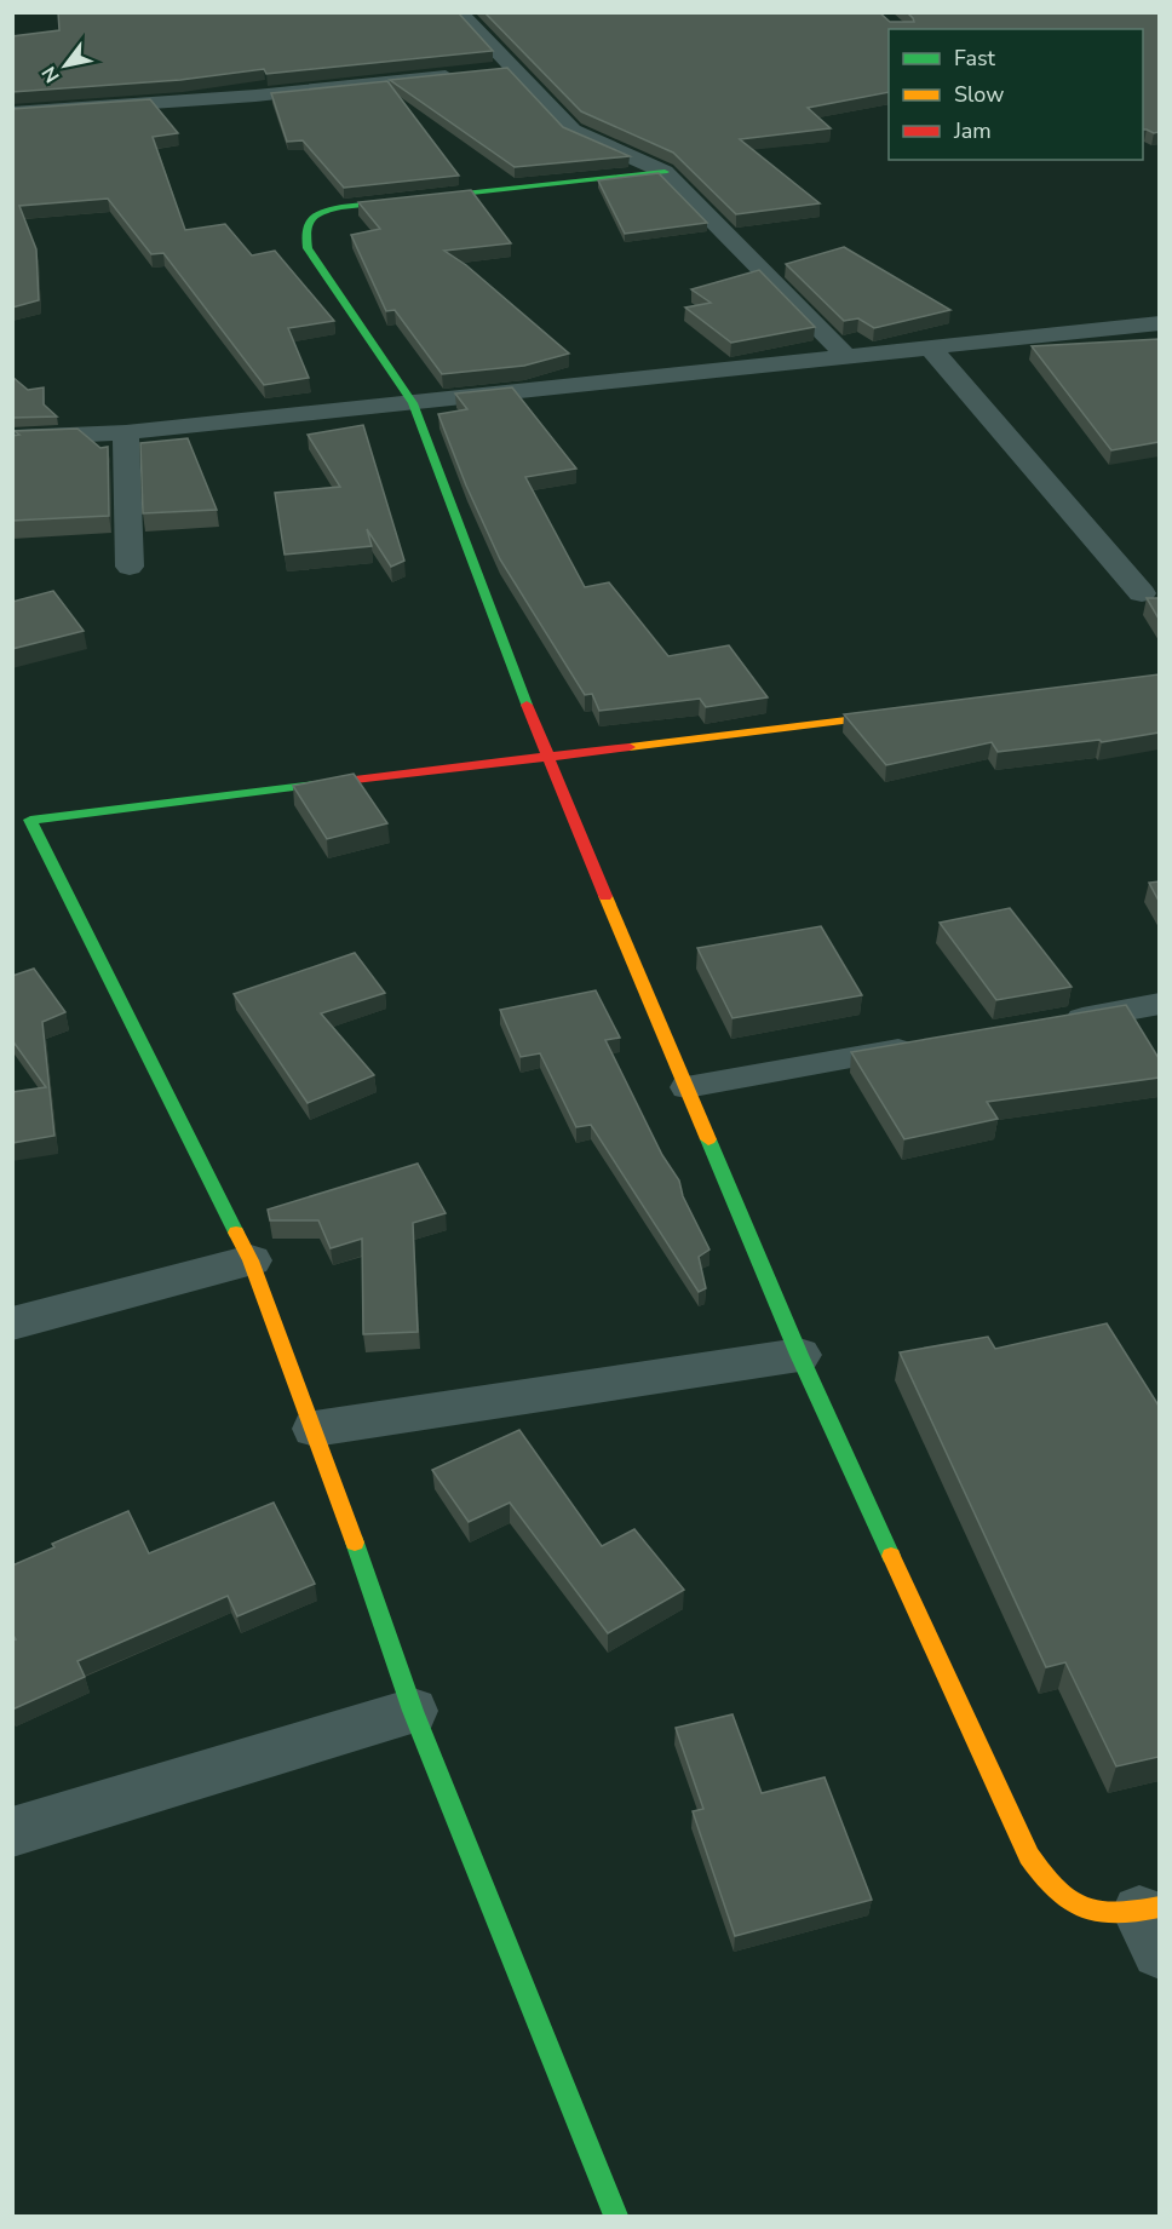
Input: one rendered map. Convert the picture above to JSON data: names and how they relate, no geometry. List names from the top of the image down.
{
  "legend": ["Fast", "Slow", "Jam"],
  "north": "bottom left"
}
